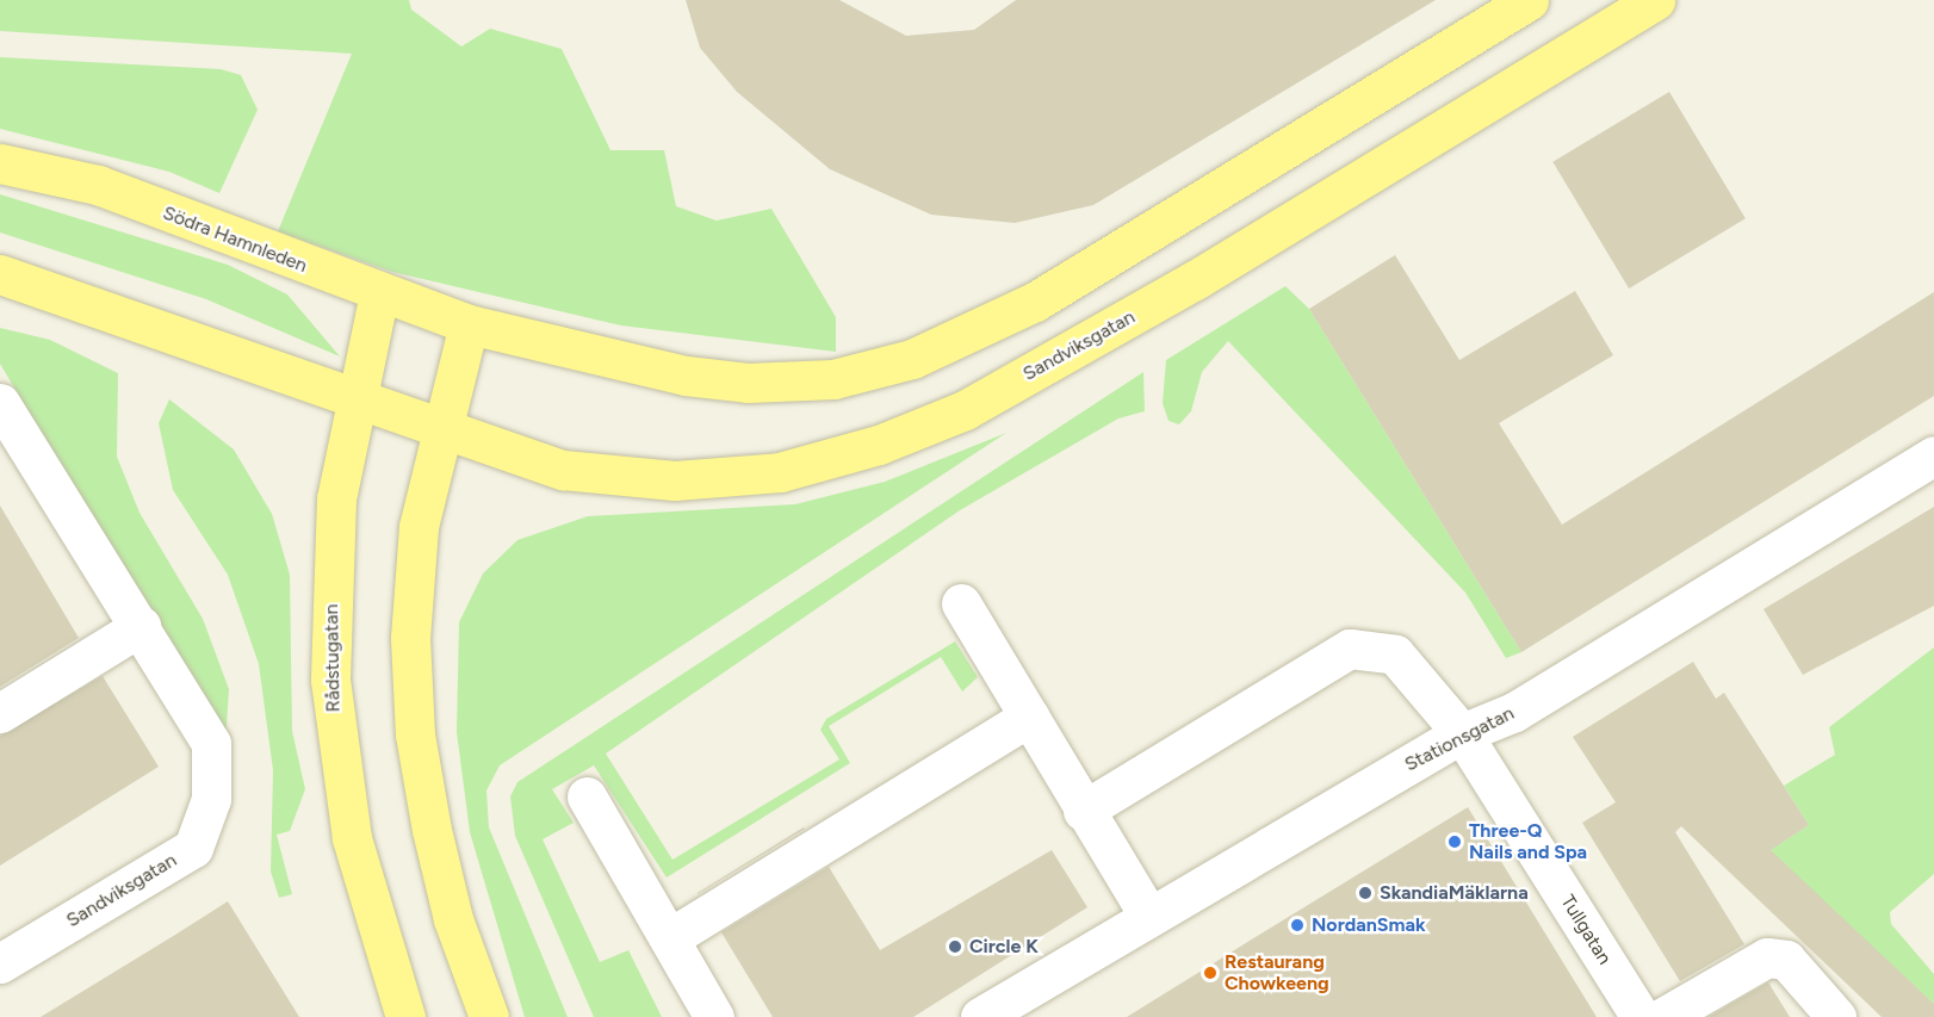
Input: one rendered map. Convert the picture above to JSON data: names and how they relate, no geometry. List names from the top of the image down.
{
  "streets": {
    "main road": ["Södra Hamnleden", "Sandviksgatan", "Rådstugatan"],
    "street": ["Stationsgatan", "Tullgatan"]
  },
  "crossings": [
    ["Södra Hamnleden", "Rådstugatan"],
    ["Stationsgatan", "Tullgatan"]
  ],
  "places": [
    "Three-Q Nails and Spa",
    "SkandiaMäklarna",
    "NordanSmak",
    "Circle K",
    "Restaurang Chowkeeng"
  ]
}
